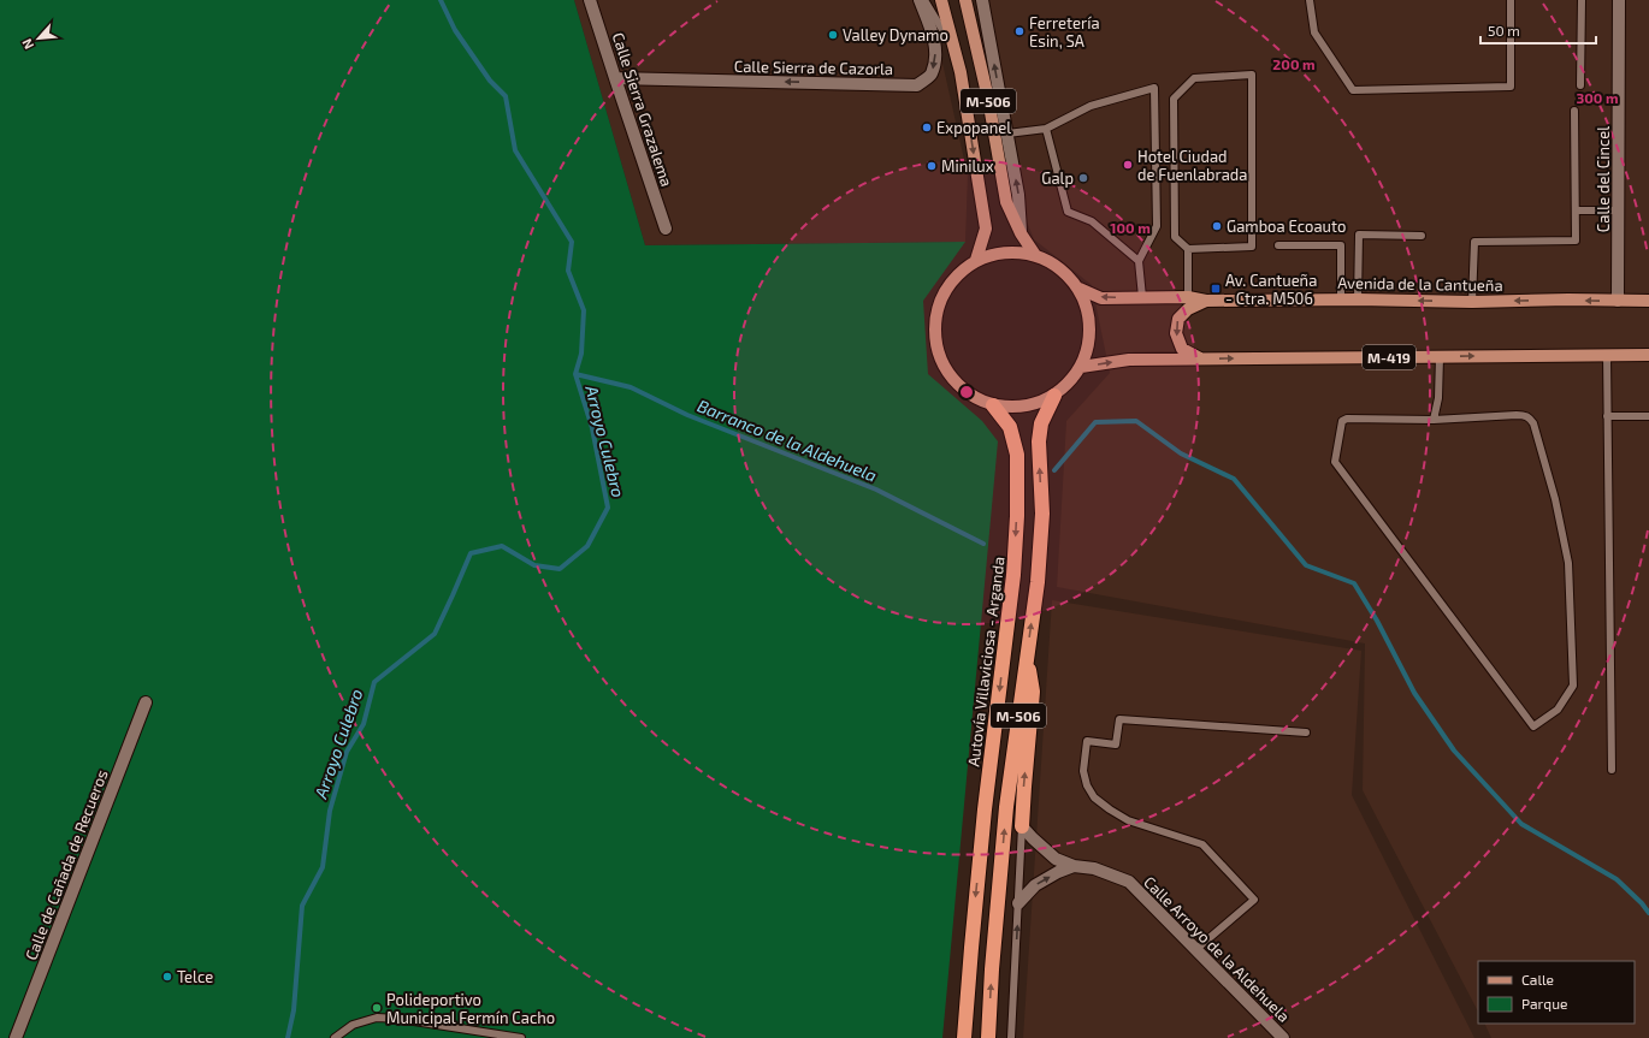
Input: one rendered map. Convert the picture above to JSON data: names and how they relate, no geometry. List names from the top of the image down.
{
  "streets": {
    "highway": ["M-506", "Autovía Villaviciosa - Arganda"],
    "main road": ["Avenida de la Cantueña", "M-419"],
    "street": [
      "Calle Sierra de Cazorla",
      "Calle Sierra Grazalema",
      "Calle del Cincel",
      "Calle de Cañada de Recueros",
      "Calle Arroyo de la Aldehuela"
    ]
  },
  "crossings": [
    ["Calle Sierra de Cazorla", "Calle Sierra Grazalema"],
    ["M-506", "Avenida de la Cantueña"],
    ["M-506", "M-419"],
    ["M-506", "Autovía Villaviciosa - Arganda"],
    ["Calle del Cincel", "Avenida de la Cantueña"],
    ["Avenida de la Cantueña", "M-419"],
    ["Avenida de la Cantueña", "Autovía Villaviciosa - Arganda"],
    ["M-419", "Autovía Villaviciosa - Arganda"]
  ],
  "water": ["Barranco de la Aldehuela", "Arroyo Culebro"],
  "places": {
    "other": [
      "Ferretería Esin, SA",
      "Valley Dynamo",
      "Expopanel",
      "Hotel Ciudad de Fuenlabrada",
      "Minilux",
      "Galp",
      "Gamboa Ecoauto",
      "Telce",
      "Polideportivo Municipal Fermín Cacho"
    ],
    "transit": ["Av. Cantueña - Ctra. M506"]
  },
  "legend": ["Calle", "Parque"],
  "scale_bar": "50 m",
  "north": "bottom left",
  "rings": ["200 m", "300 m", "100 m"]
}
